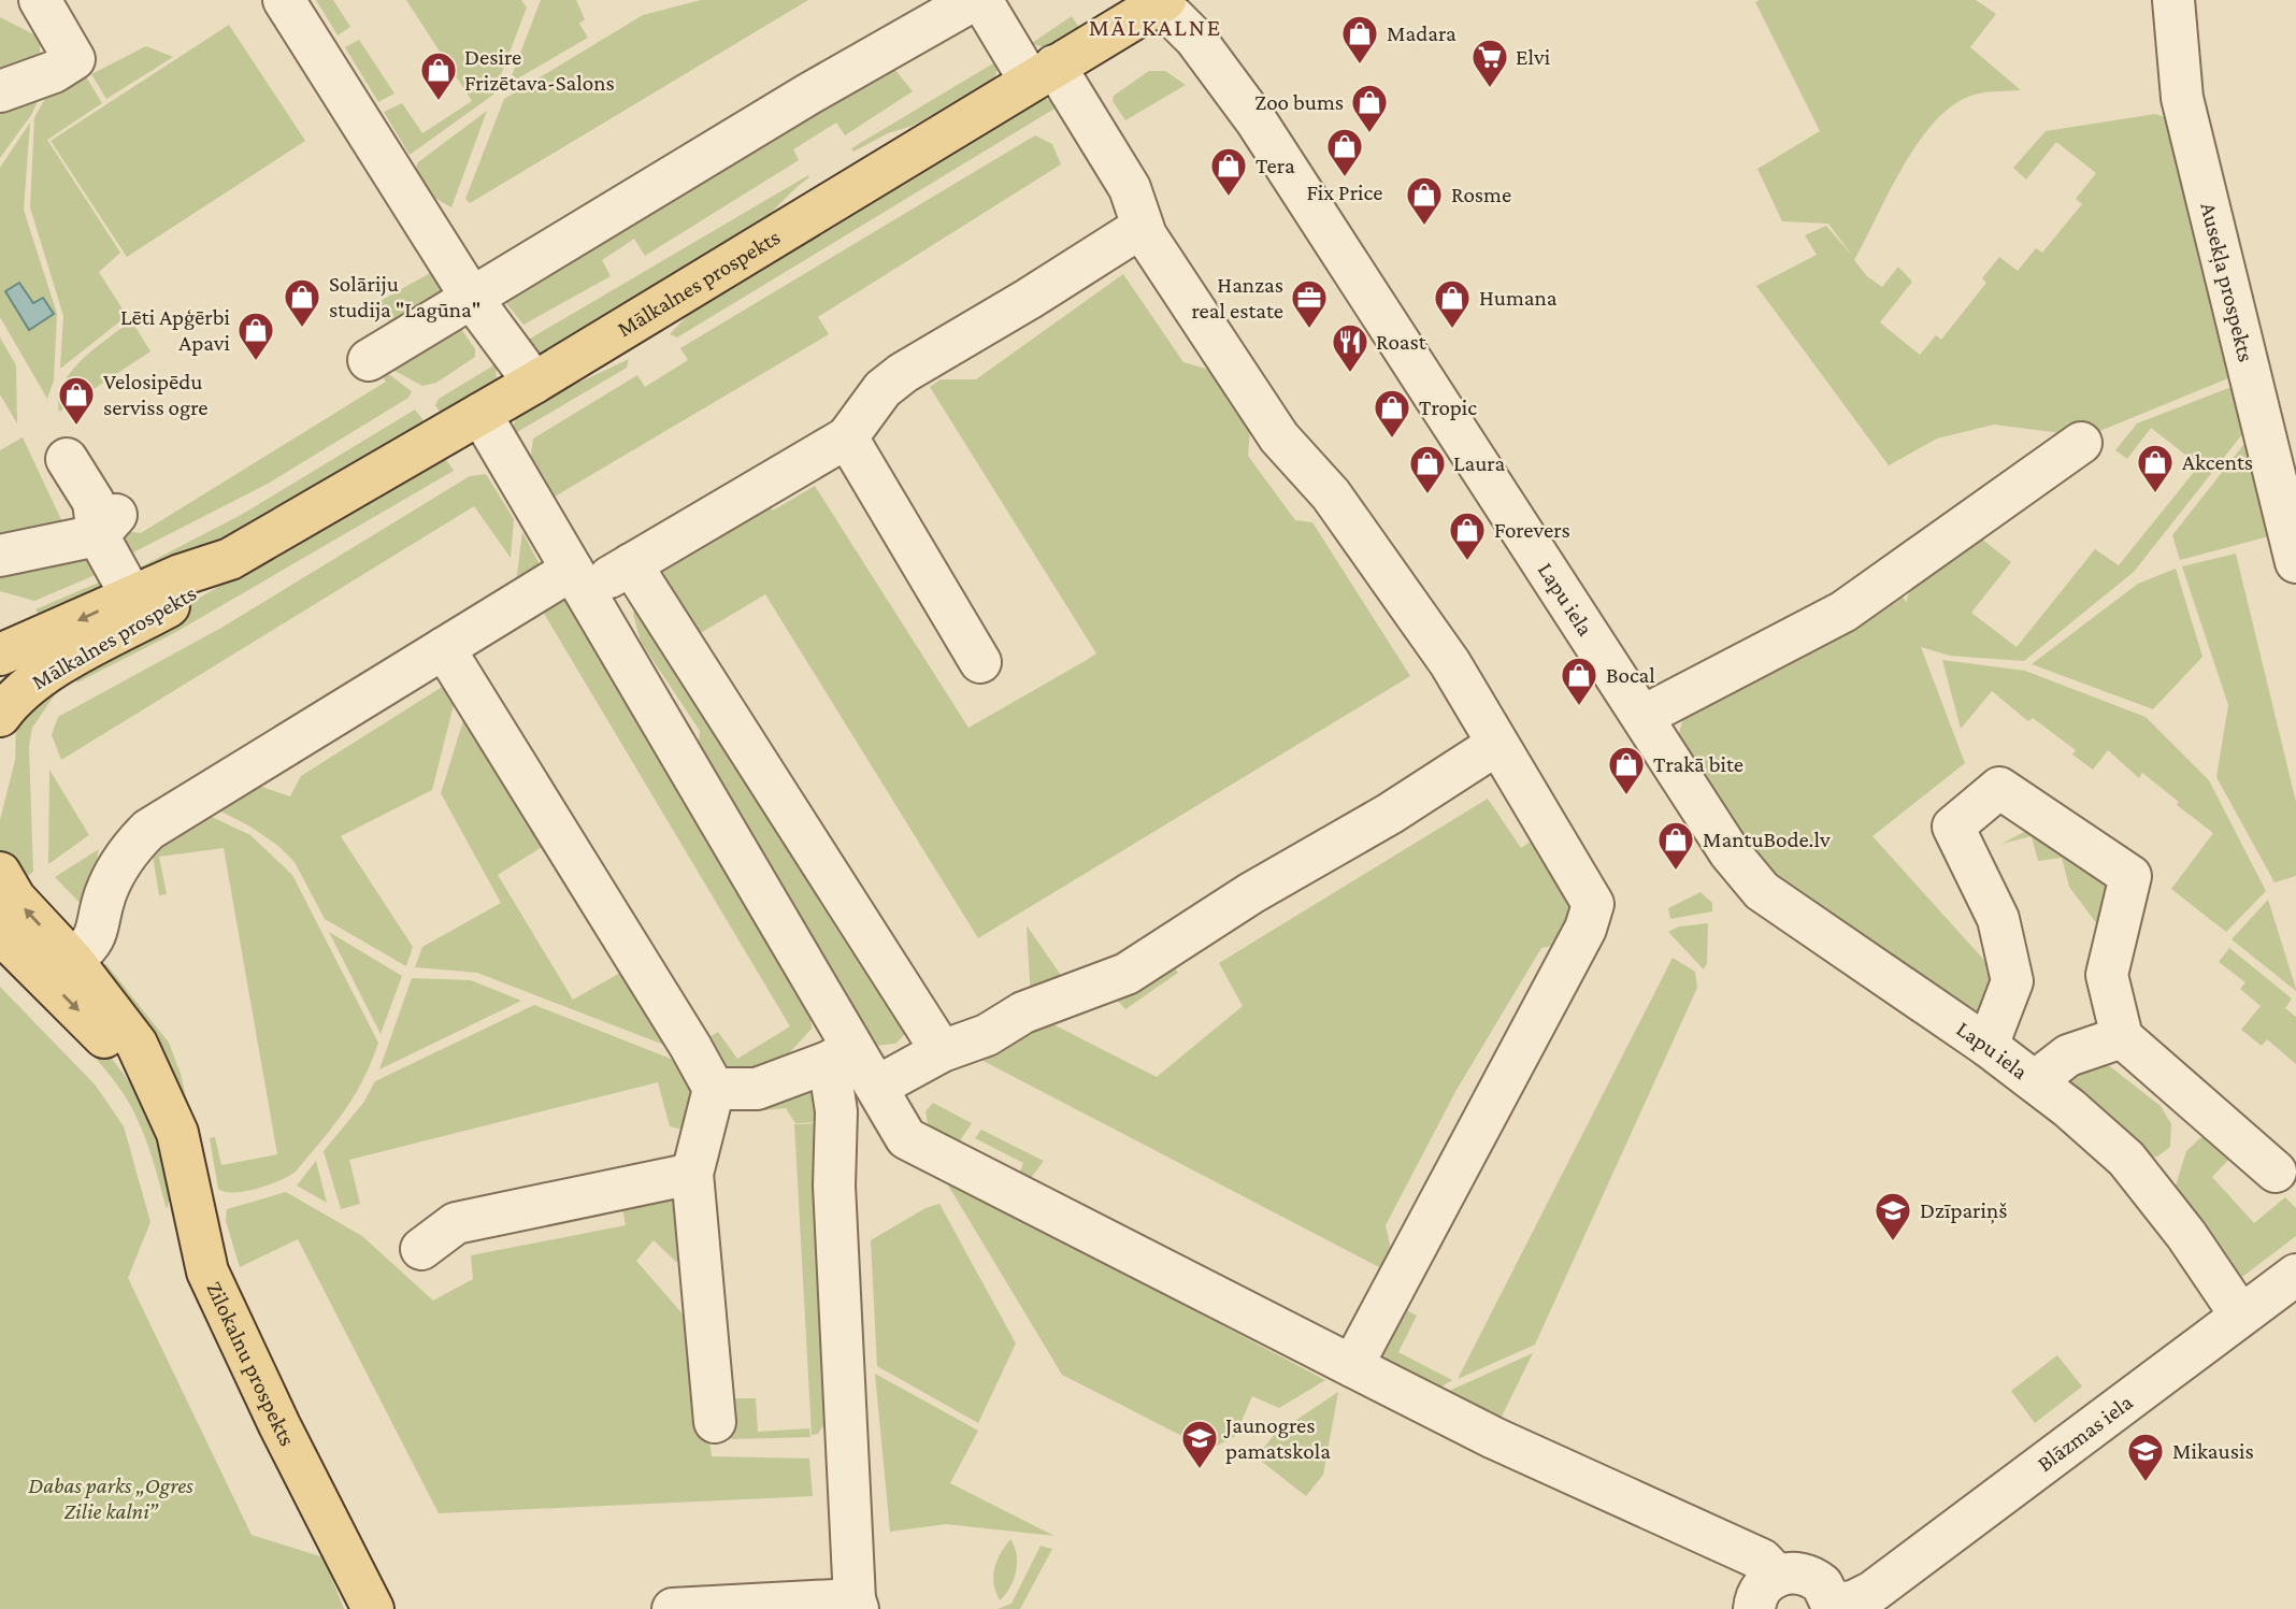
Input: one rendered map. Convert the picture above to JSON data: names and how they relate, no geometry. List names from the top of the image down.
{
  "streets": {
    "main road": ["Mālkalnes prospekts", "Zilokalnu prospekts"],
    "street": ["Ausekļa prospekts", "Lapu iela", "Blāzmas iela"]
  },
  "crossings": [
    ["Mālkalnes prospekts", "Lapu iela"],
    ["Lapu iela", "Blāzmas iela"]
  ],
  "districts": ["MĀLKALNE"],
  "parks": ["Dabas parks „Ogres Zilie kalni”"],
  "places": {
    "shop": [
      "Madara",
      "Desire Frizētava-Salons",
      "Zoo bums",
      "Fix Price",
      "Tera",
      "Rosme",
      "Solāriju studija \"Lagūna\"",
      "Humana",
      "Lēti Apģērbi Apavi",
      "Velosipēdu serviss ogre",
      "Tropic",
      "Akcents",
      "Laura",
      "Forevers",
      "Bocal",
      "Trakā bite",
      "MantuBode.lv"
    ],
    "supermarket": ["Elvi"],
    "office": ["Hanzas real estate"],
    "restaurant": ["Roast"],
    "school or university": ["Dzīpariņš", "Jaunogres pamatskola", "Mikausis"]
  }
}
